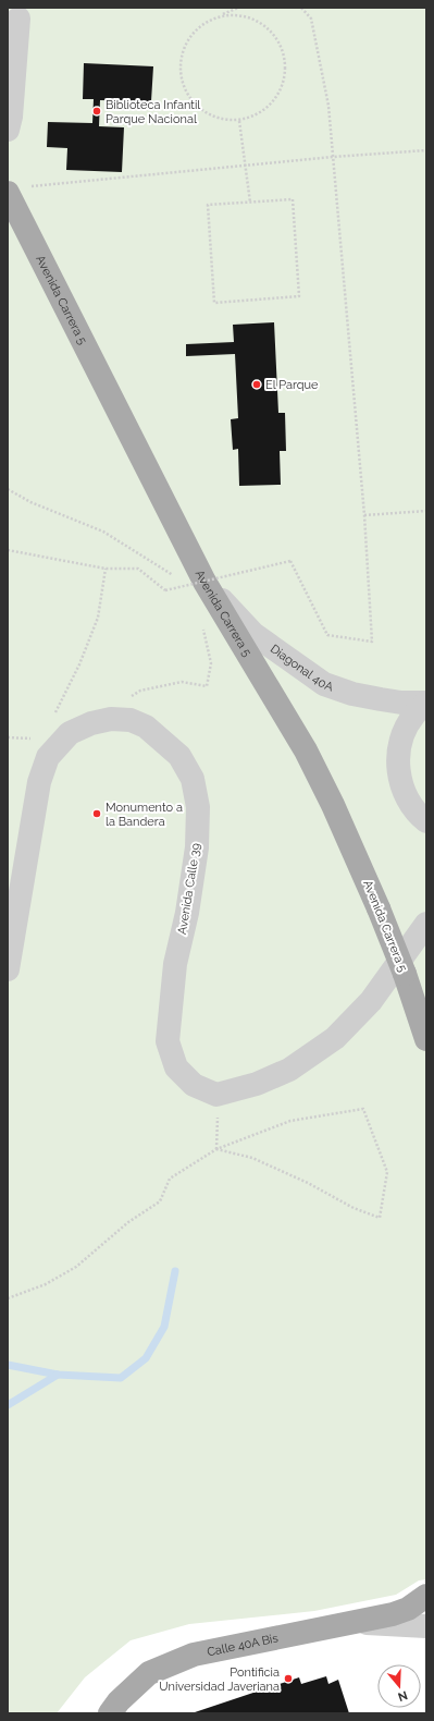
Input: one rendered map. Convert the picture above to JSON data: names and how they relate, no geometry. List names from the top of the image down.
{
  "streets": {
    "main road": ["Avenida Carrera 5", "Calle 40A Bis"],
    "street": ["Diagonal 40A", "Avenida Calle 39"]
  },
  "crossings": [
    ["Avenida Carrera 5", "Diagonal 40A"]
  ],
  "places": [
    "Biblioteca Infantil Parque Nacional",
    "El Parque",
    "Monumento a la Bandera",
    "Pontificia Universidad Javeriana"
  ],
  "north": "bottom"
}
